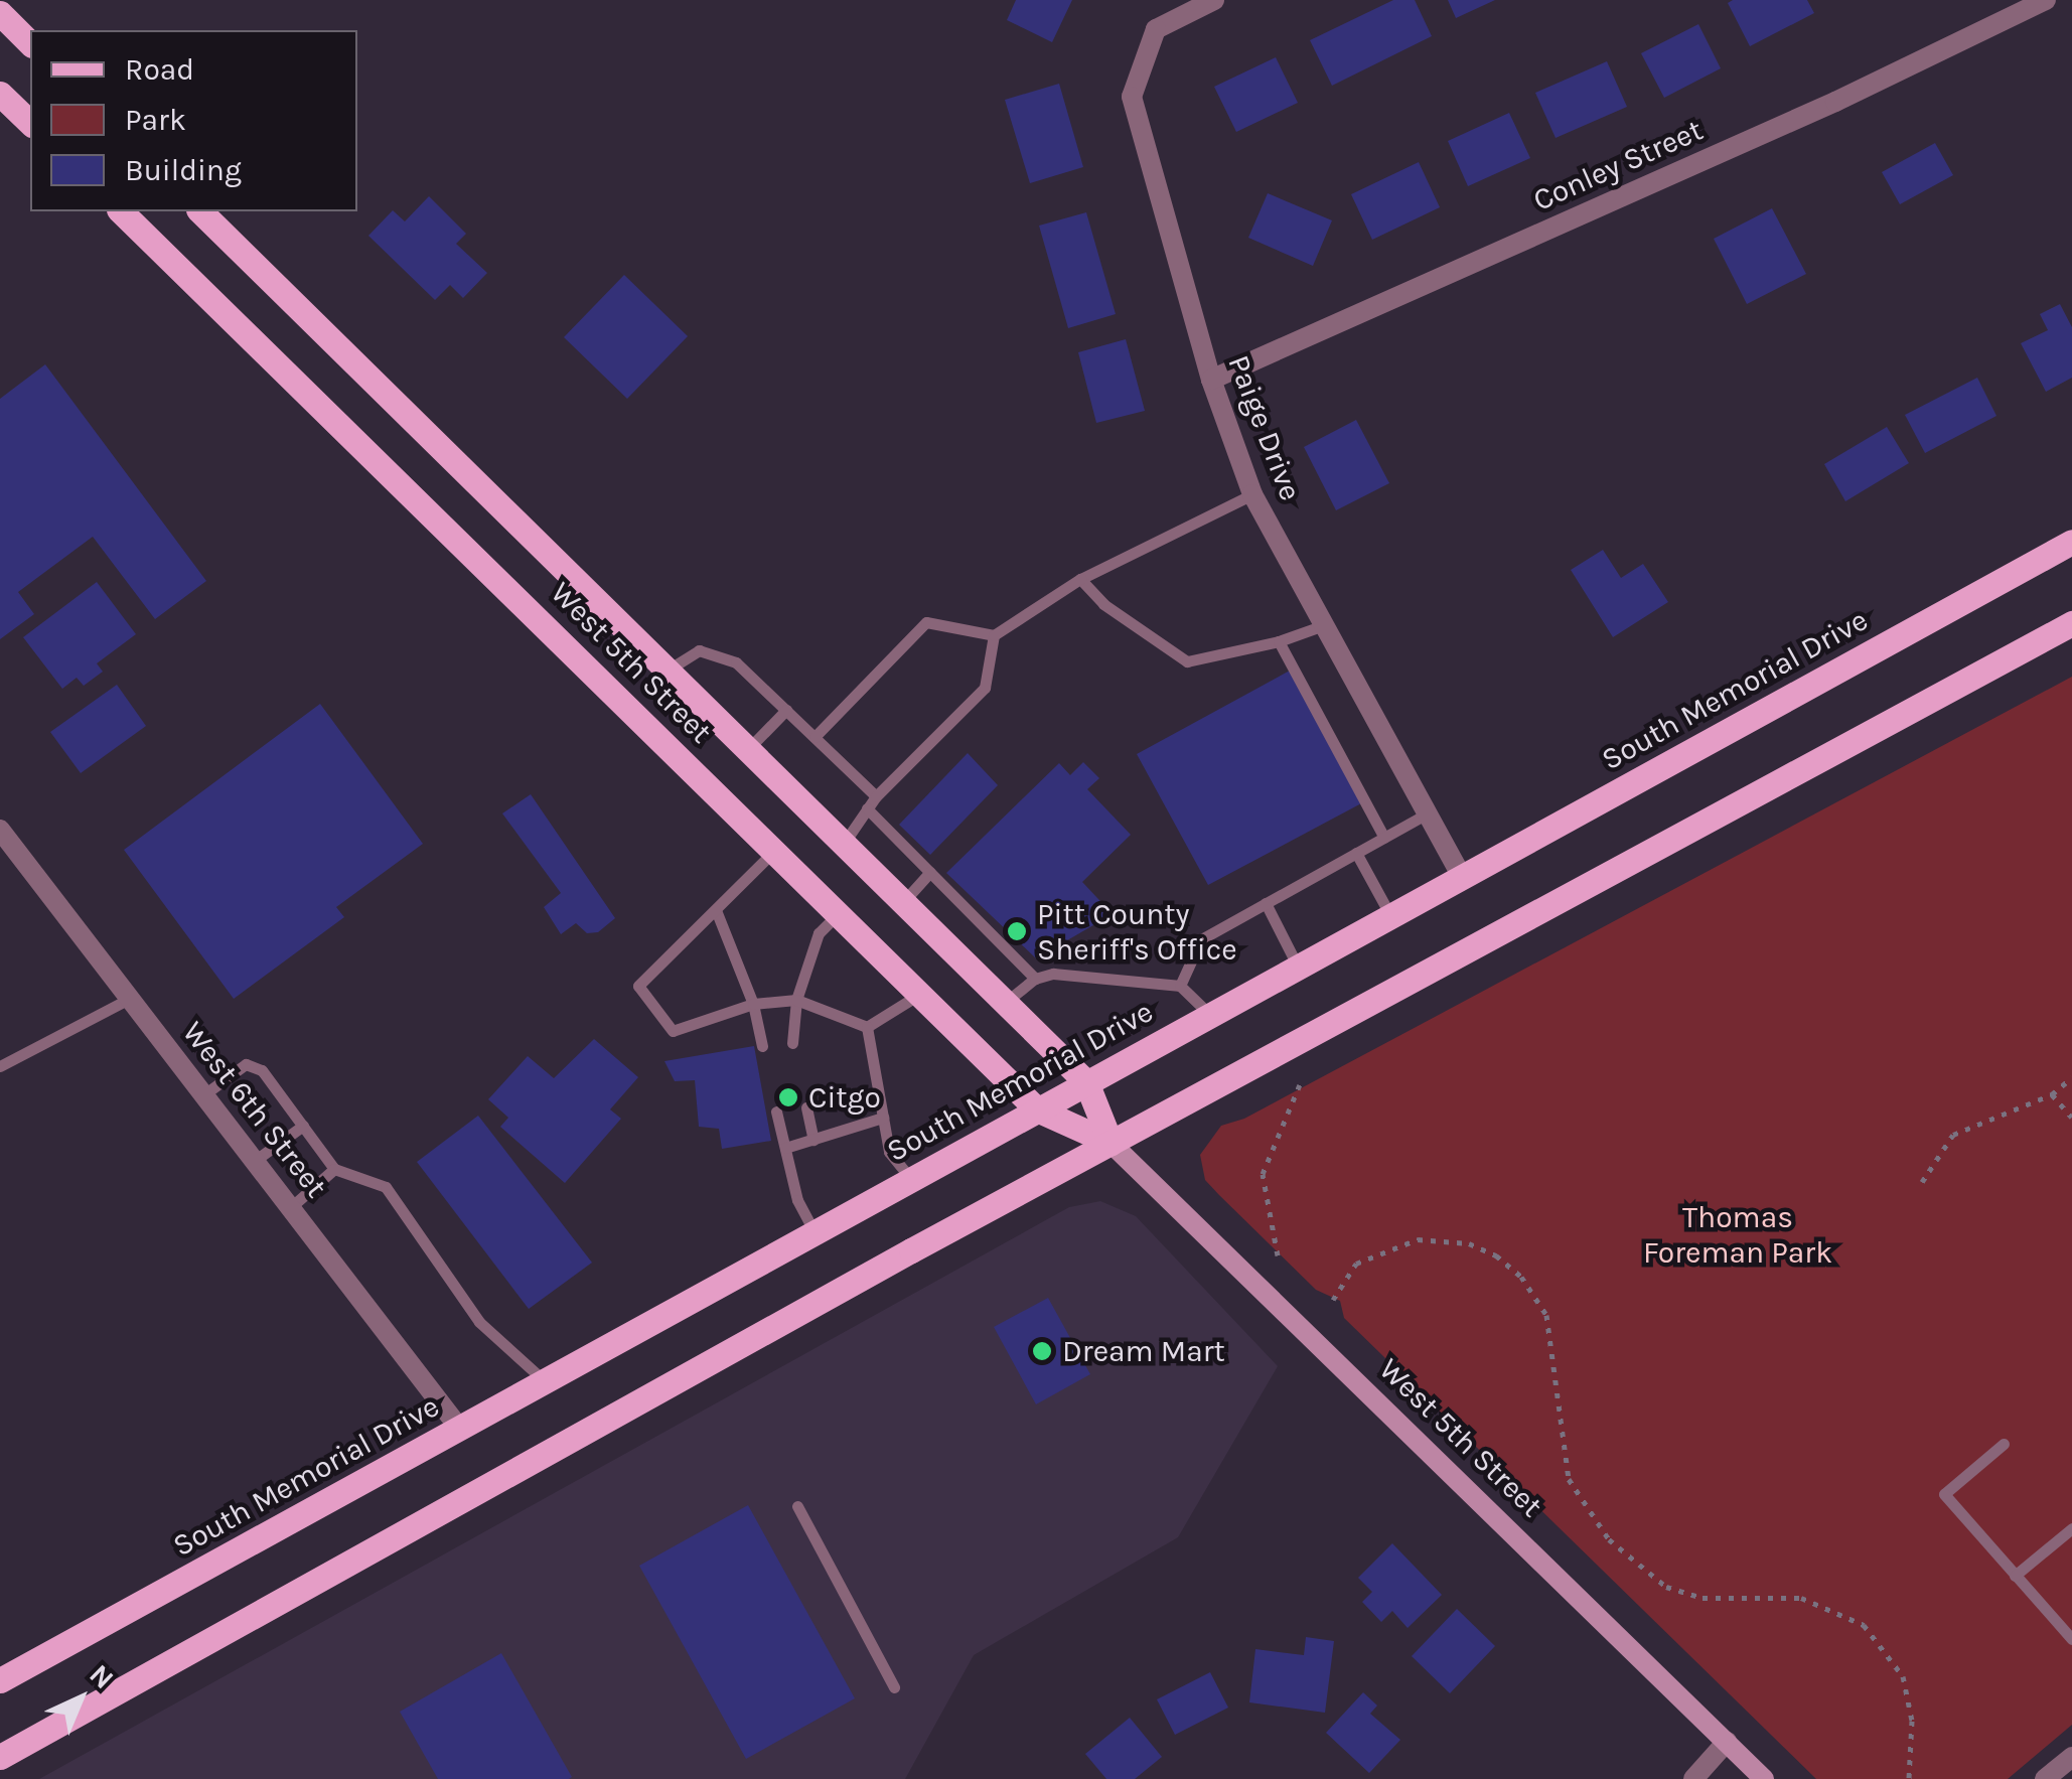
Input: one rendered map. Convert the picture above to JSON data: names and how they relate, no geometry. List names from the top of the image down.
{
  "streets": {
    "main road": ["West 5th Street", "South Memorial Drive"],
    "street": ["Conley Street", "Paige Drive", "West 6th Street"]
  },
  "crossings": [
    ["Conley Street", "Paige Drive"],
    ["Paige Drive", "South Memorial Drive"],
    ["West 5th Street", "South Memorial Drive"],
    ["South Memorial Drive", "West 6th Street"]
  ],
  "parks": ["Thomas Foreman Park"],
  "places": ["Pitt County Sheriff's Office", "Citgo", "Dream Mart"],
  "legend": ["Road", "Park", "Building"],
  "north": "top right"
}
